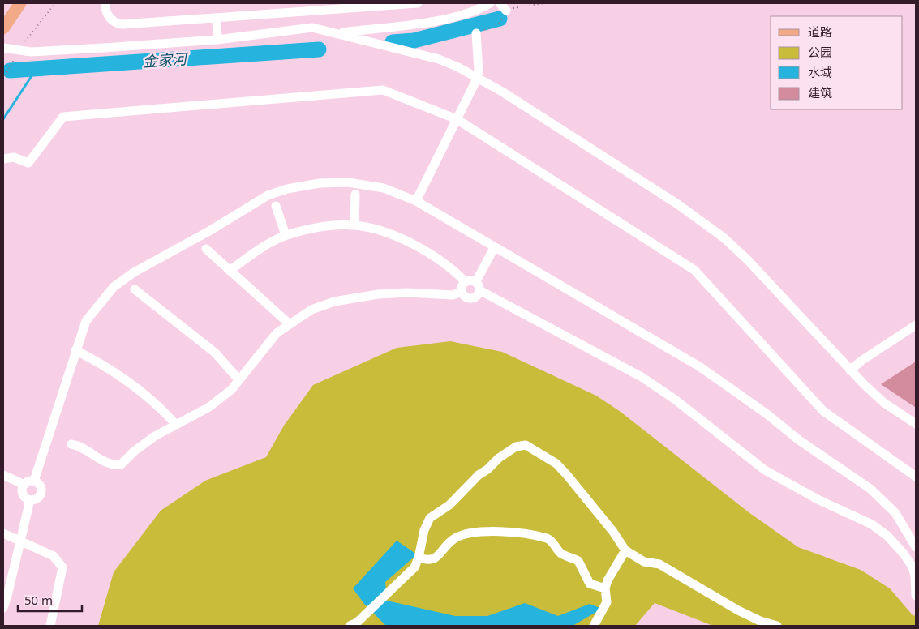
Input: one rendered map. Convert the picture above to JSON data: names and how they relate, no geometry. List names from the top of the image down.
{
  "water": ["金家河"],
  "legend": [
    "道路",
    "公园",
    "水域",
    "建筑"
  ],
  "scale_bar": "50 m"
}
